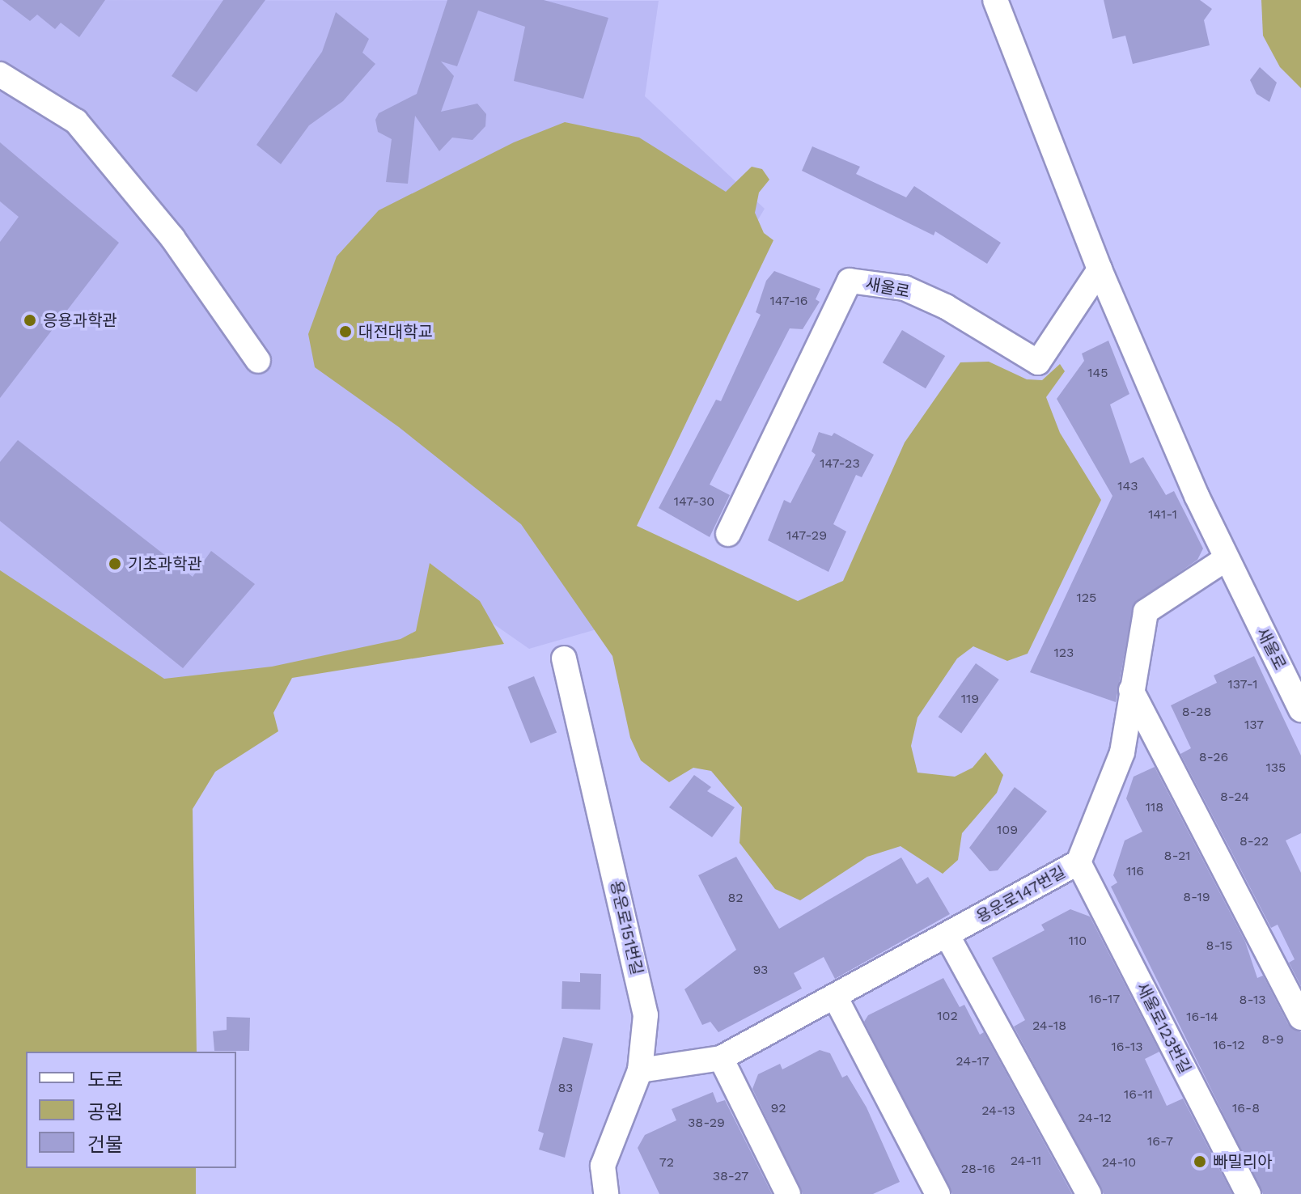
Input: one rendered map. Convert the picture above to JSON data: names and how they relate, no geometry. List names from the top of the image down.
{
  "streets": {
    "street": [
      "새울로",
      "용운로147번길",
      "용운로151번길",
      "새울로123번길"
    ]
  },
  "crossings": [
    ["새울로", "용운로147번길"],
    ["용운로147번길", "용운로151번길"],
    ["용운로147번길", "새울로123번길"]
  ],
  "places": [
    "응용과학관",
    "대전대학교",
    "기초과학관",
    "빠밀리아"
  ],
  "house_numbers": [
    "147-16",
    "145",
    "147-23",
    "143",
    "147-30",
    "141-1",
    "147-29",
    "125",
    "123",
    "137-1",
    "119",
    "8-28",
    "137",
    "8-26",
    "135",
    "8-24",
    "118",
    "109",
    "8-22",
    "8-21",
    "116",
    "8-19",
    "82",
    "110",
    "8-15",
    "93",
    "16-17",
    "8-13",
    "102",
    "16-14",
    "24-18",
    "8-9",
    "16-12",
    "16-13",
    "24-17",
    "83",
    "16-11",
    "92",
    "16-8",
    "24-13",
    "24-12",
    "38-29",
    "16-7",
    "24-11",
    "72",
    "24-10",
    "28-16",
    "38-27"
  ],
  "legend": ["도로", "공원", "건물"]
}
